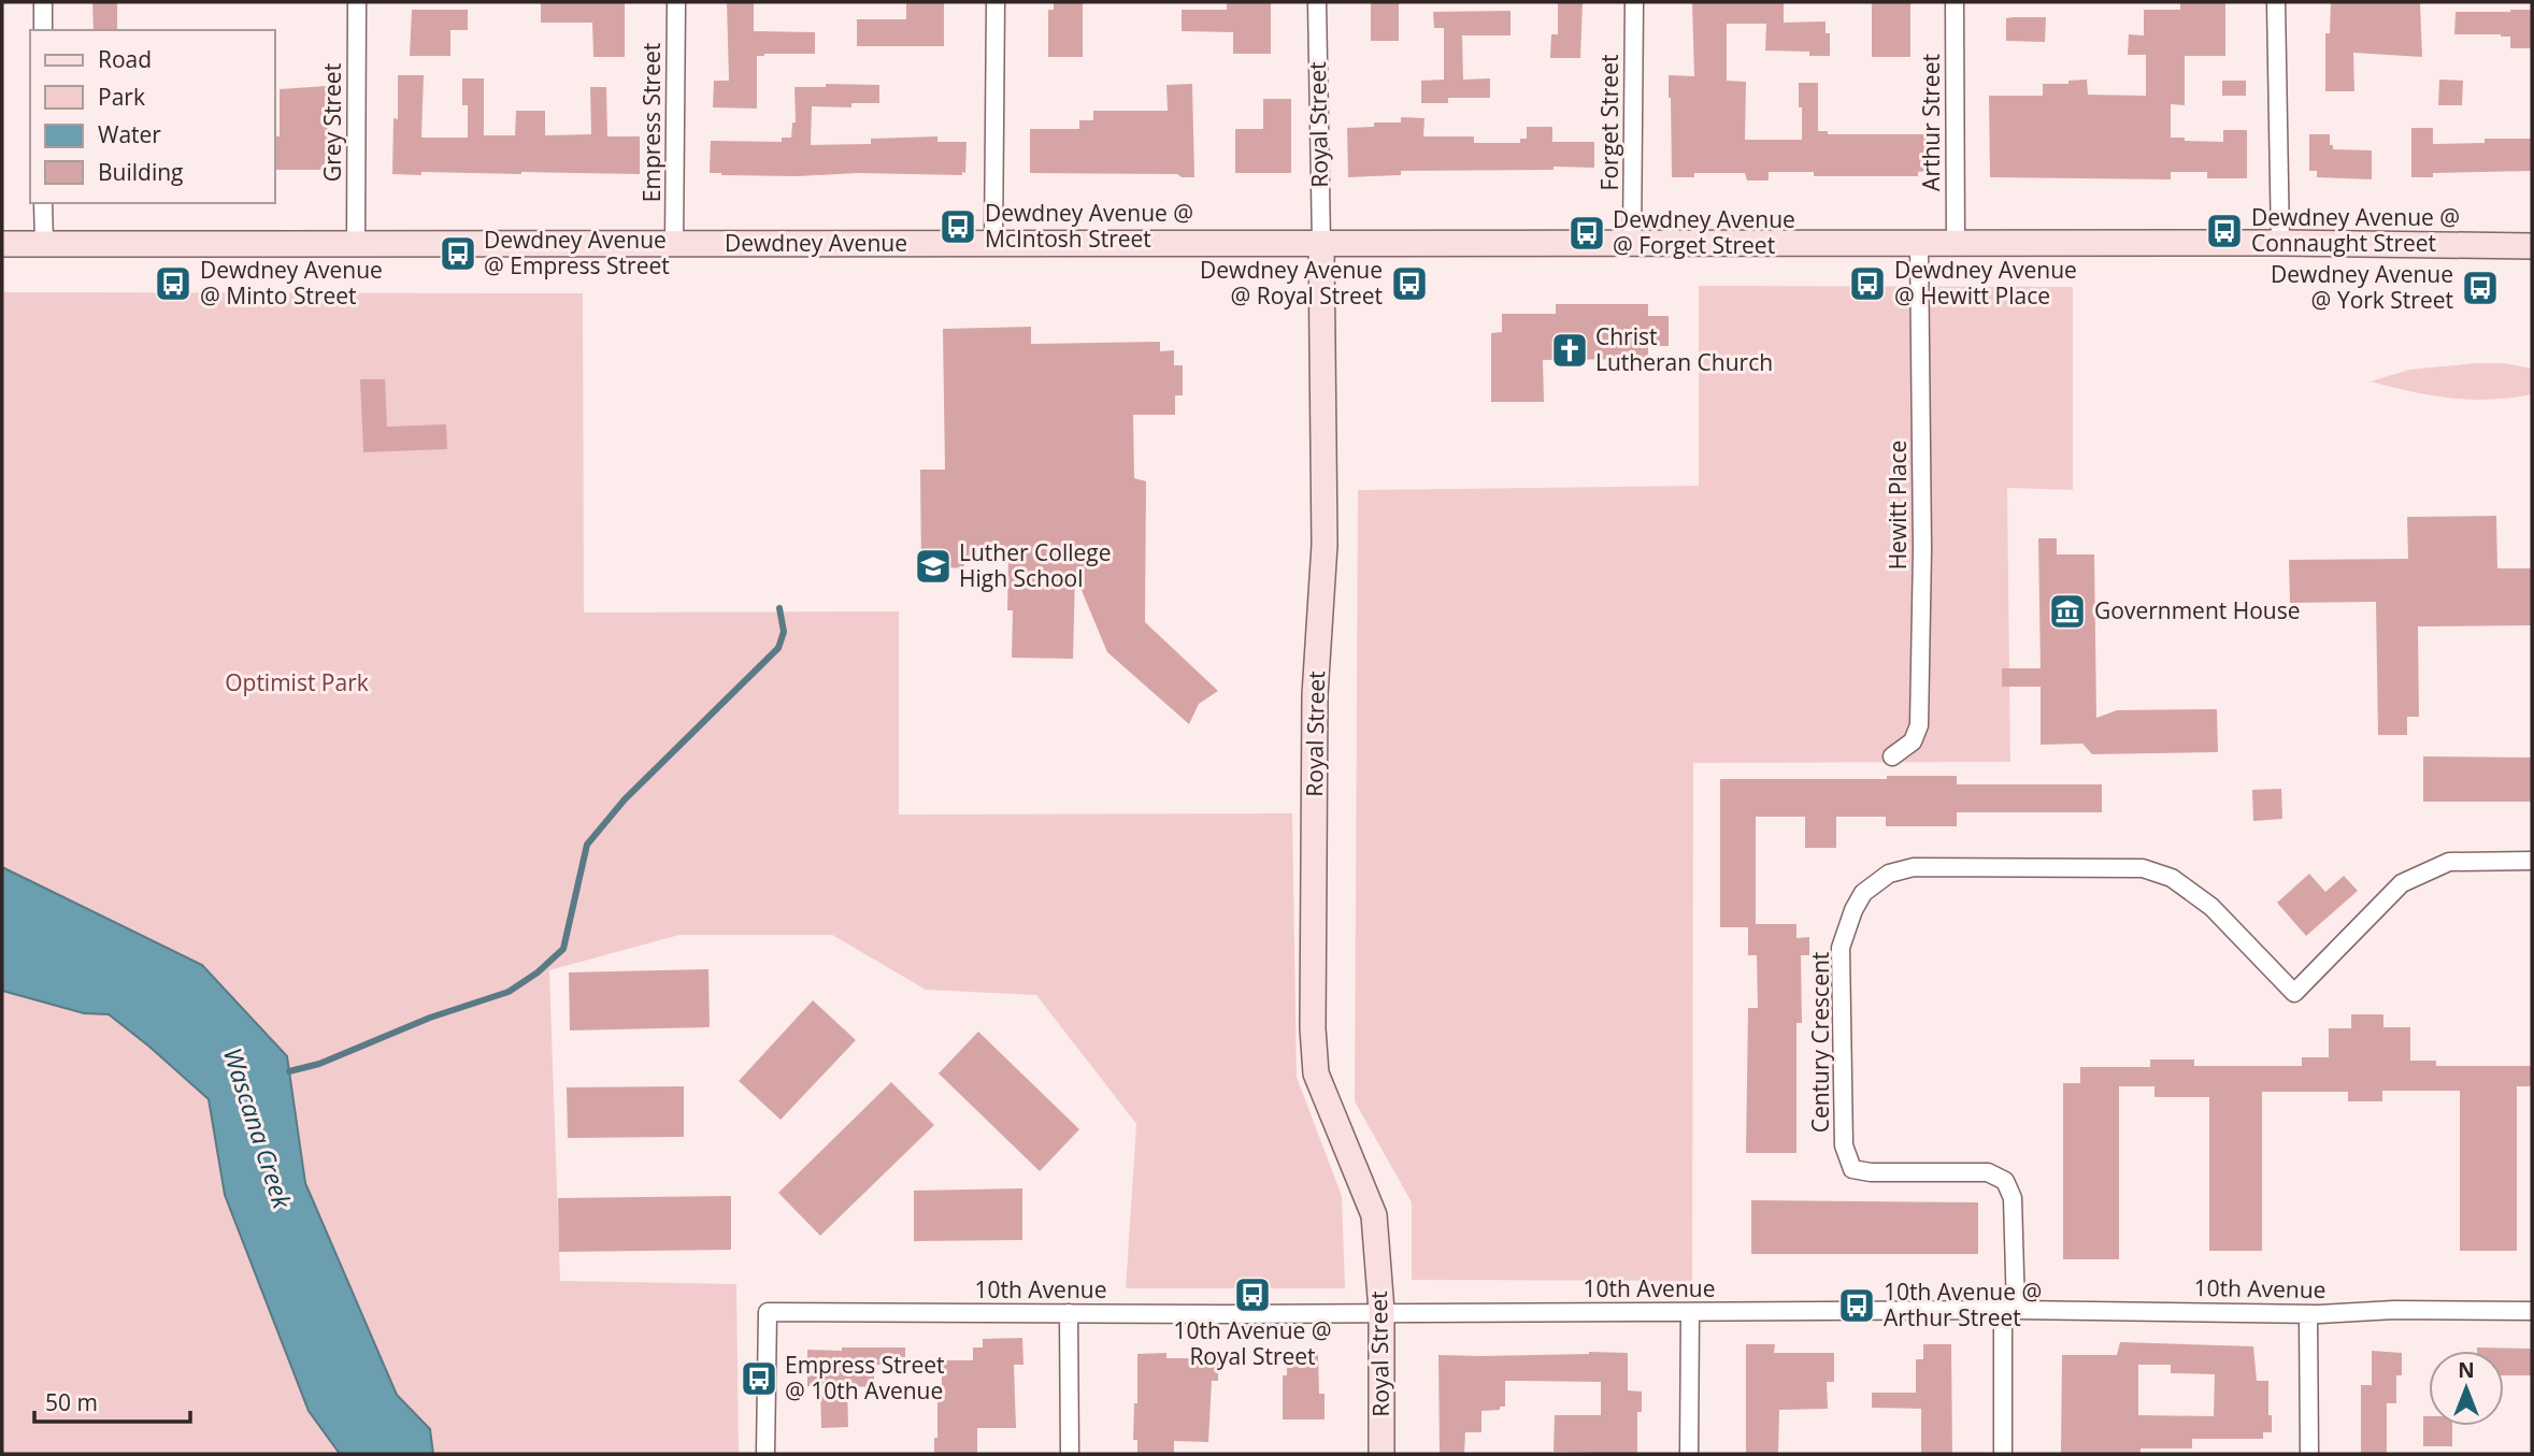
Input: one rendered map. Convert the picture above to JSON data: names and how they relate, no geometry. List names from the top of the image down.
{
  "streets": {
    "main road": ["Royal Street", "Dewdney Avenue"],
    "street": [
      "Grey Street",
      "Empress Street",
      "Forget Street",
      "Arthur Street",
      "Hewitt Place",
      "Century Crescent",
      "10th Avenue"
    ]
  },
  "crossings": [
    ["Grey Street", "Dewdney Avenue"],
    ["Empress Street", "Dewdney Avenue"],
    ["Forget Street", "Dewdney Avenue"],
    ["Arthur Street", "Dewdney Avenue"],
    ["Royal Street", "Dewdney Avenue"],
    ["Royal Street", "10th Avenue"],
    ["Dewdney Avenue", "Hewitt Place"],
    ["Century Crescent", "10th Avenue"]
  ],
  "water": ["Wascana Creek"],
  "parks": ["Optimist Park"],
  "places": {
    "bus stop": [
      "Dewdney Avenue @ McIntosh Street",
      "Dewdney Avenue @ Connaught Street",
      "Dewdney Avenue @ Forget Street",
      "Dewdney Avenue @ Empress Street",
      "Dewdney Avenue @ Minto Street",
      "Dewdney Avenue @ Royal Street",
      "Dewdney Avenue @ Hewitt Place",
      "Dewdney Avenue @ York Street",
      "10th Avenue @ Royal Street",
      "10th Avenue @ Arthur Street",
      "Empress Street @ 10th Avenue"
    ],
    "church": ["Christ Lutheran Church"],
    "school or university": ["Luther College High School"],
    "museum": ["Government House"]
  },
  "legend": [
    "Road",
    "Park",
    "Water",
    "Building"
  ],
  "scale_bar": "50 m",
  "north": "top"
}
